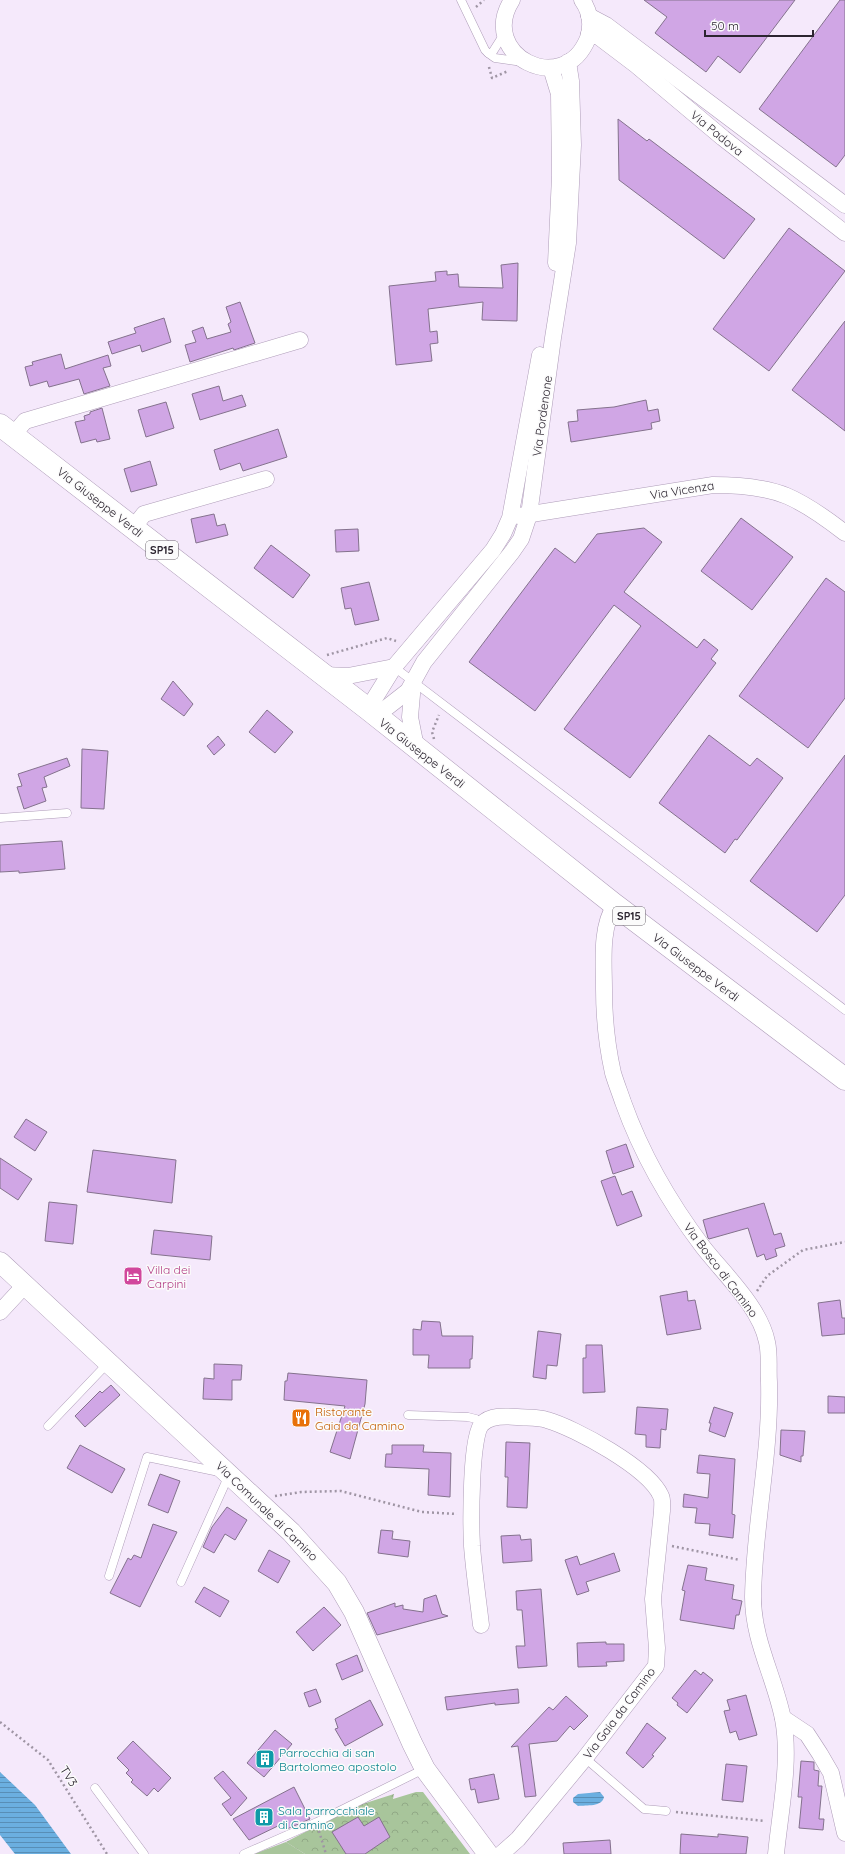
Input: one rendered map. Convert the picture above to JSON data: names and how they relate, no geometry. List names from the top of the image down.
{
  "streets": {
    "main road": ["Via Giuseppe Verdi", "SP15"],
    "street": [
      "Via Padova",
      "Via Pordenone",
      "Via Vicenza",
      "Via Bosco di Camino",
      "Via Comunale di Camino",
      "Via Gaia da Camino"
    ],
    "path": ["TV3"]
  },
  "crossings": [
    ["Via Pordenone", "Via Vicenza"],
    ["Via Pordenone", "Via Giuseppe Verdi"],
    ["Via Giuseppe Verdi", "Via Bosco di Camino"]
  ],
  "places": {
    "hotel": ["Villa dei Carpini"],
    "restaurant": ["Ristorante Gaia da Camino"],
    "building": ["Parrocchia di san Bartolomeo apostolo", "Sala parrocchiale di Camino"]
  },
  "scale_bar": "50 m"
}
